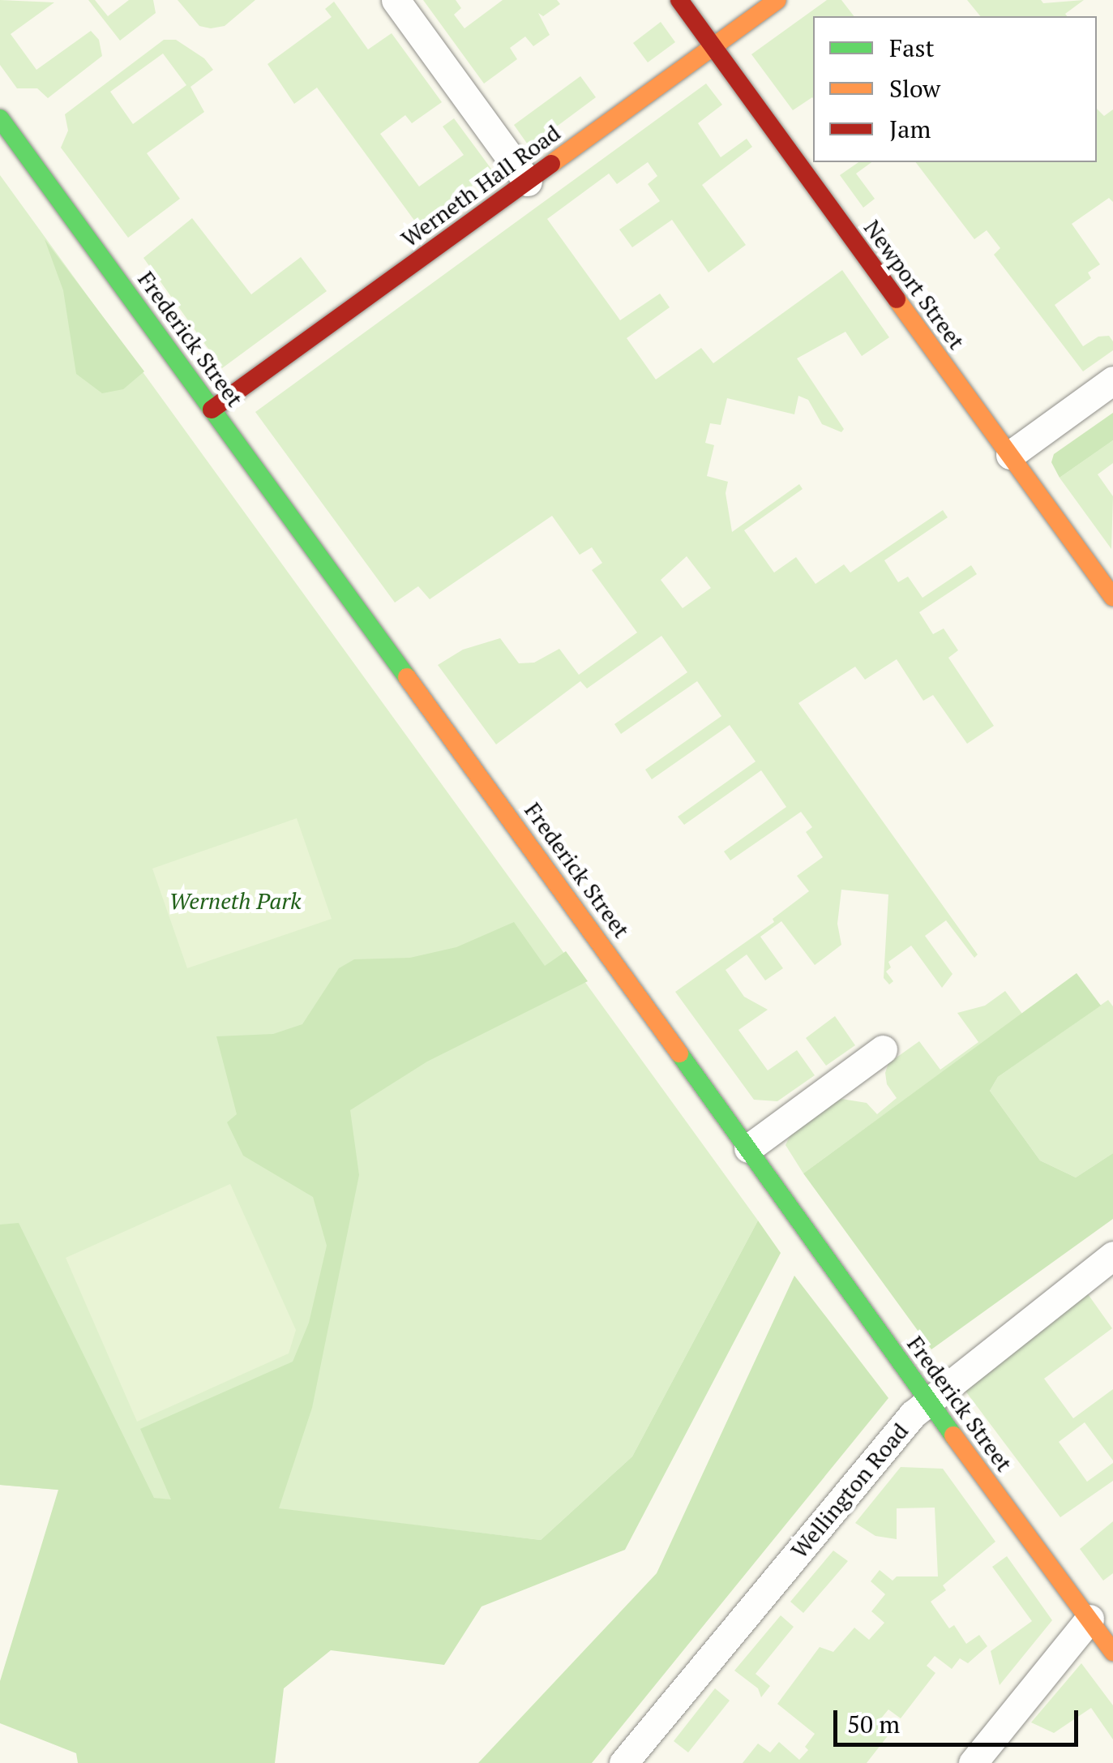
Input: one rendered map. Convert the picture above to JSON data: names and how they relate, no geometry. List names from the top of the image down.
{
  "streets": {
    "main road": ["Werneth Hall Road", "Newport Street", "Frederick Street"],
    "street": ["Wellington Road"]
  },
  "crossings": [
    ["Werneth Hall Road", "Newport Street"],
    ["Werneth Hall Road", "Frederick Street"],
    ["Frederick Street", "Wellington Road"]
  ],
  "parks": ["Werneth Park"],
  "legend": ["Fast", "Slow", "Jam"],
  "scale_bar": "50 m"
}
